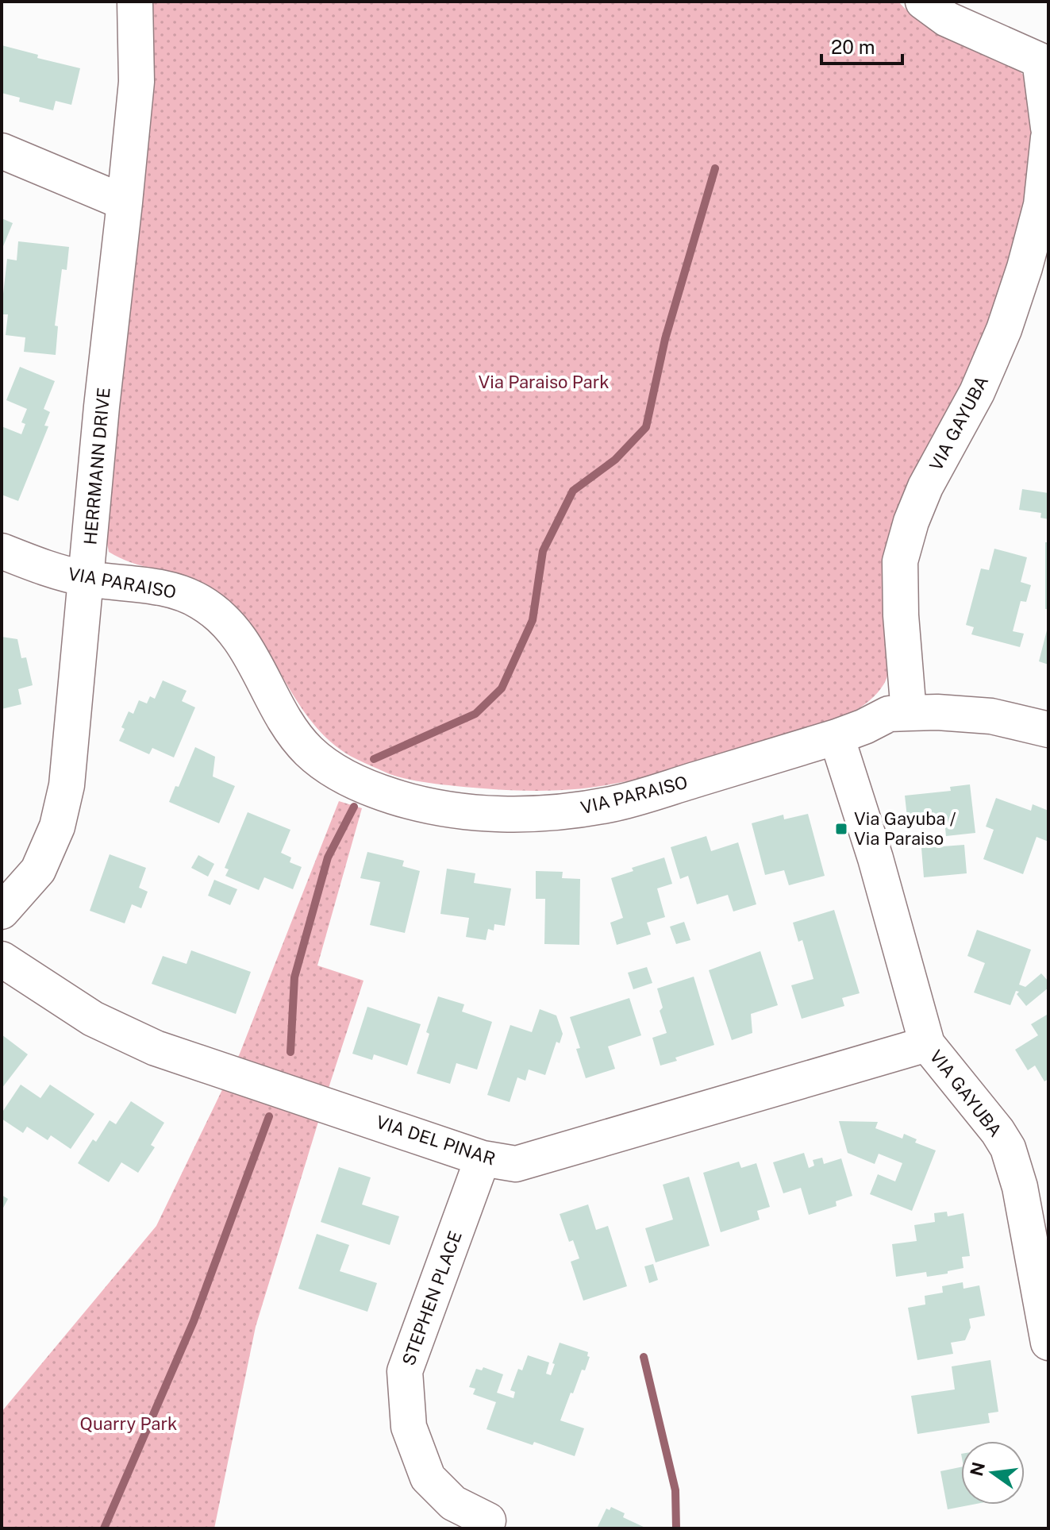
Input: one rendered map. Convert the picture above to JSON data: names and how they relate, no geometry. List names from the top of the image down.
{
  "streets": {
    "street": [
      "VIA GAYUBA",
      "HERRMANN DRIVE",
      "VIA PARAISO",
      "VIA DEL PINAR",
      "STEPHEN PLACE"
    ]
  },
  "crossings": [
    ["VIA GAYUBA", "VIA PARAISO"],
    ["VIA GAYUBA", "VIA DEL PINAR"],
    ["HERRMANN DRIVE", "VIA PARAISO"],
    ["VIA DEL PINAR", "STEPHEN PLACE"]
  ],
  "parks": ["Via Paraiso Park", "Quarry Park"],
  "places": {
    "transit": ["Via Gayuba / Via Paraiso"]
  },
  "scale_bar": "20 m",
  "north": "left"
}
